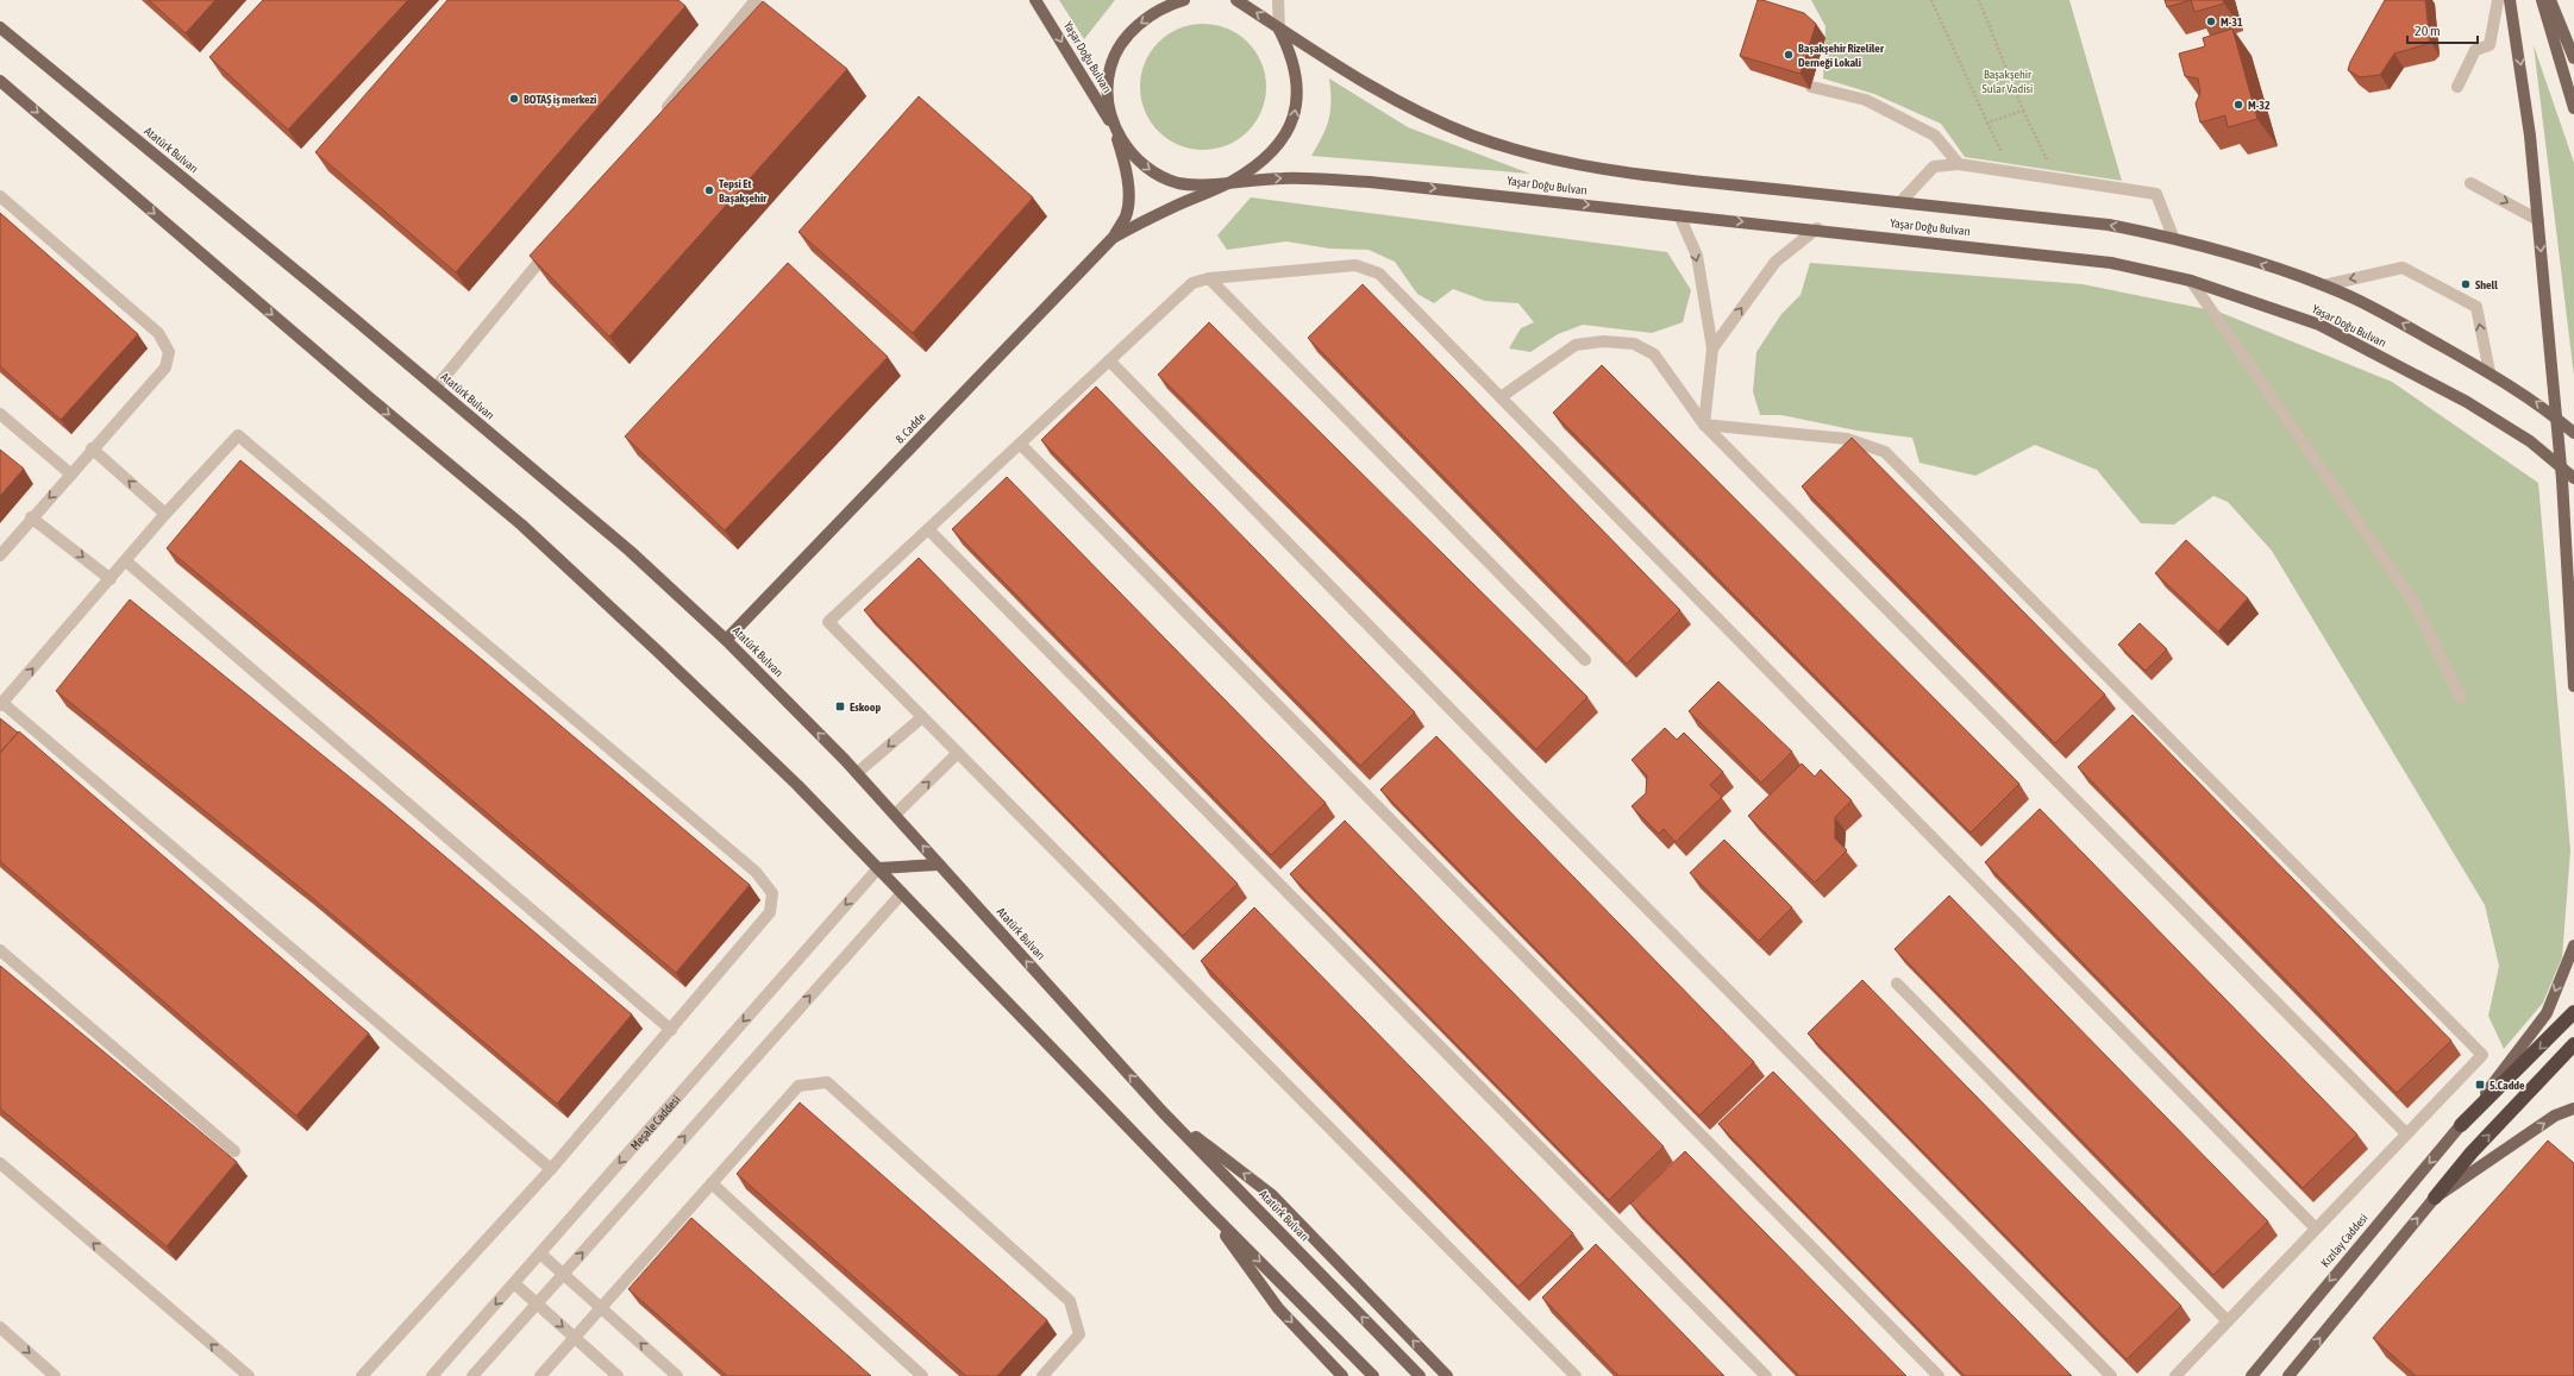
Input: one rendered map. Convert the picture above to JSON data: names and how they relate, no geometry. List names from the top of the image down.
{
  "streets": {
    "main road": [
      "Yaşar Doğu Bulvarı",
      "Atatürk Bulvarı",
      "8. Cadde",
      "Kızılay Caddesi"
    ],
    "street": ["Meşale Caddesi"]
  },
  "crossings": [
    ["Yaşar Doğu Bulvarı", "8. Cadde"],
    ["Atatürk Bulvarı", "8. Cadde"]
  ],
  "parks": ["Başakşehir Sular Vadisi"],
  "places": {
    "other": [
      "M-31",
      "Başakşehir Rizeliler Derneği Lokali",
      "BOTAŞ iş merkezi",
      "M-32",
      "Tepsi Et Başakşehir",
      "Shell"
    ],
    "transit": ["Eskoop", "5.Cadde"]
  },
  "scale_bar": "20 m"
}
